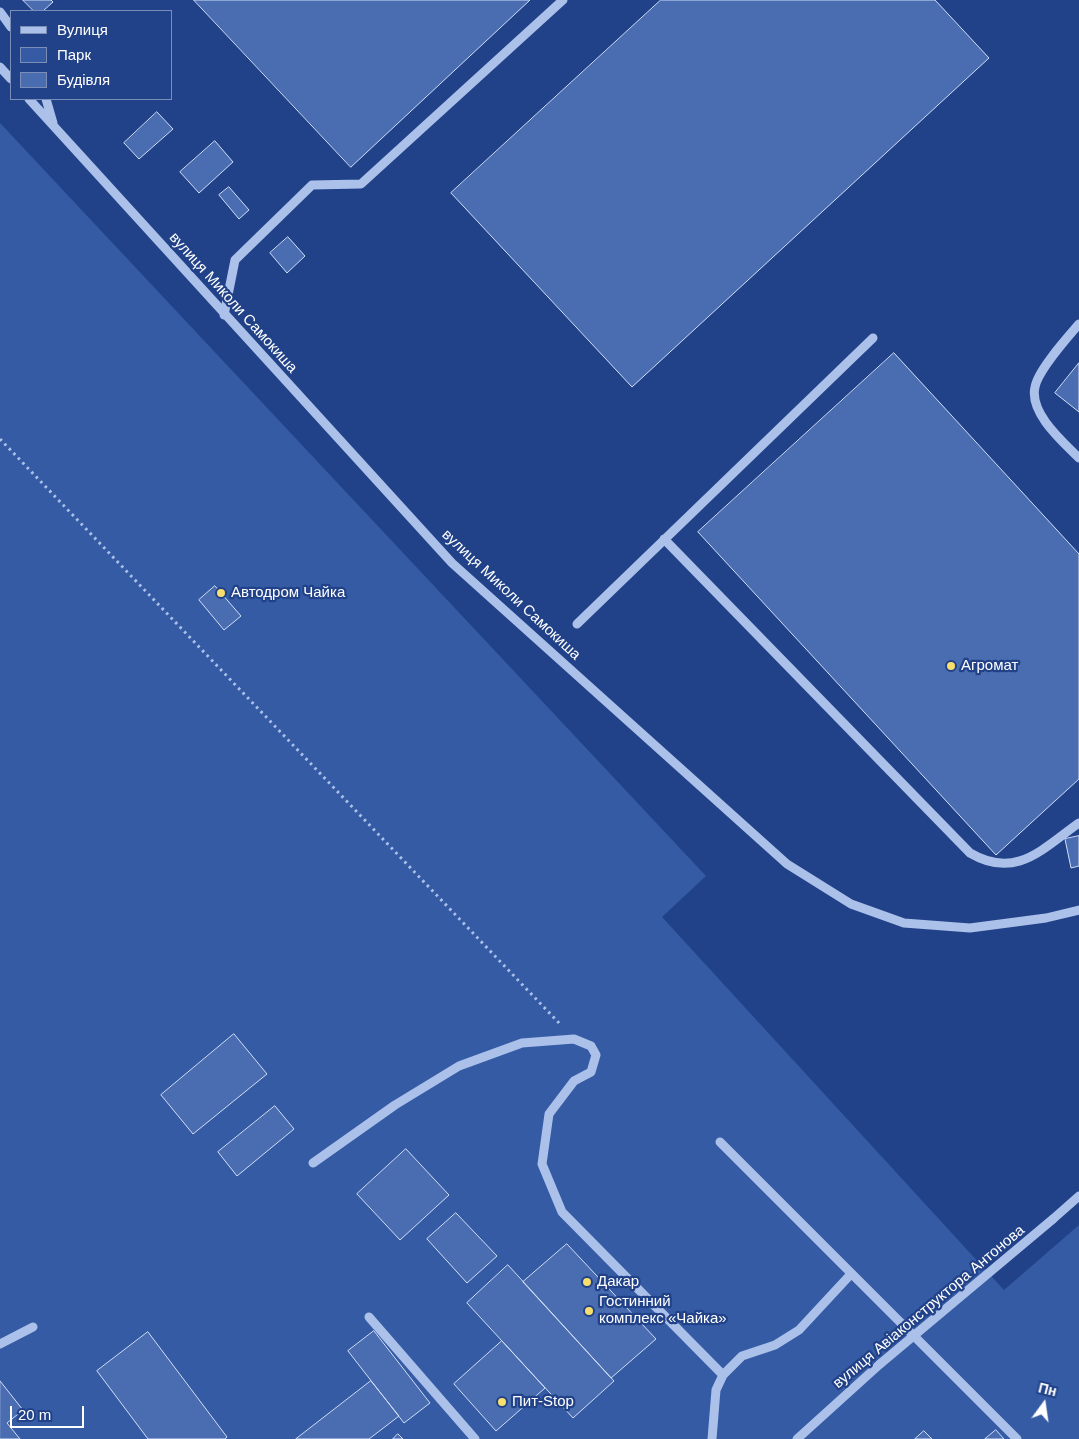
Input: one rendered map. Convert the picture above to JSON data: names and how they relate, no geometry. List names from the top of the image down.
{
  "streets": {
    "street": ["вулиця Миколи Самокиша", "вулиця Авіаконструктора Антонова"]
  },
  "places": [
    "Автодром Чайка",
    "Агромат",
    "Дакар",
    "Гостинний комплекс «Чайка»",
    "Пит-Stop"
  ],
  "legend": ["Вулиця", "Парк", "Будівля"],
  "scale_bar": "20 m",
  "north": "top"
}
